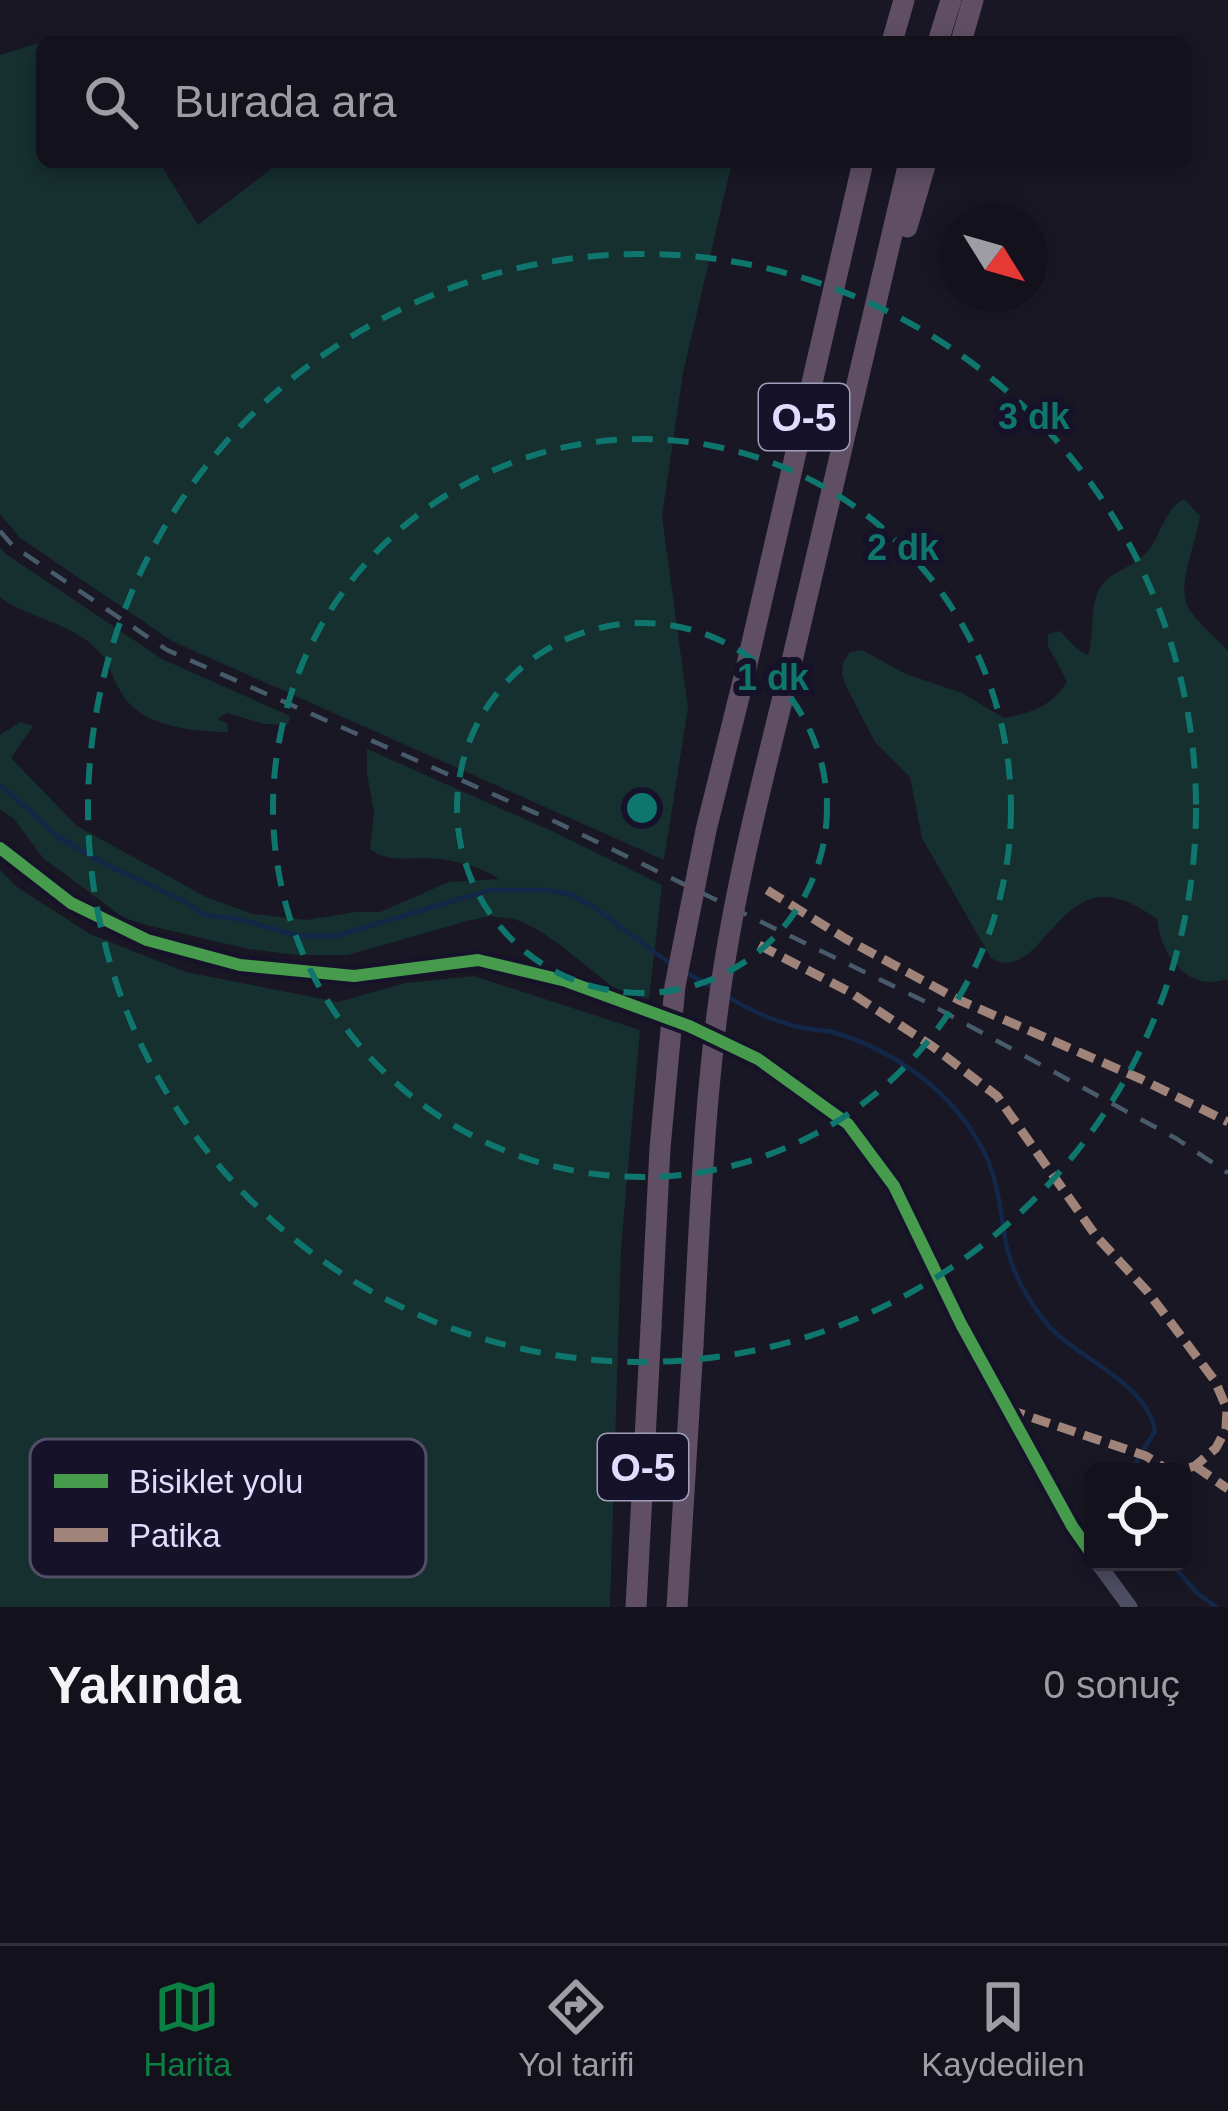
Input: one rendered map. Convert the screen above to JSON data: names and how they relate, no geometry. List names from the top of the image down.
{
  "streets": {
    "highway": ["O-5"]
  },
  "legend": ["Bisiklet yolu", "Patika"],
  "north": "bottom right",
  "page": {
    "search": "Burada ara",
    "heading": ["Yakında", "0 sonuç"],
    "nav": ["Harita", "Yol tarifi", "Kaydedilen"]
  },
  "rings": ["3 dk", "2 dk", "1 dk"]
}
